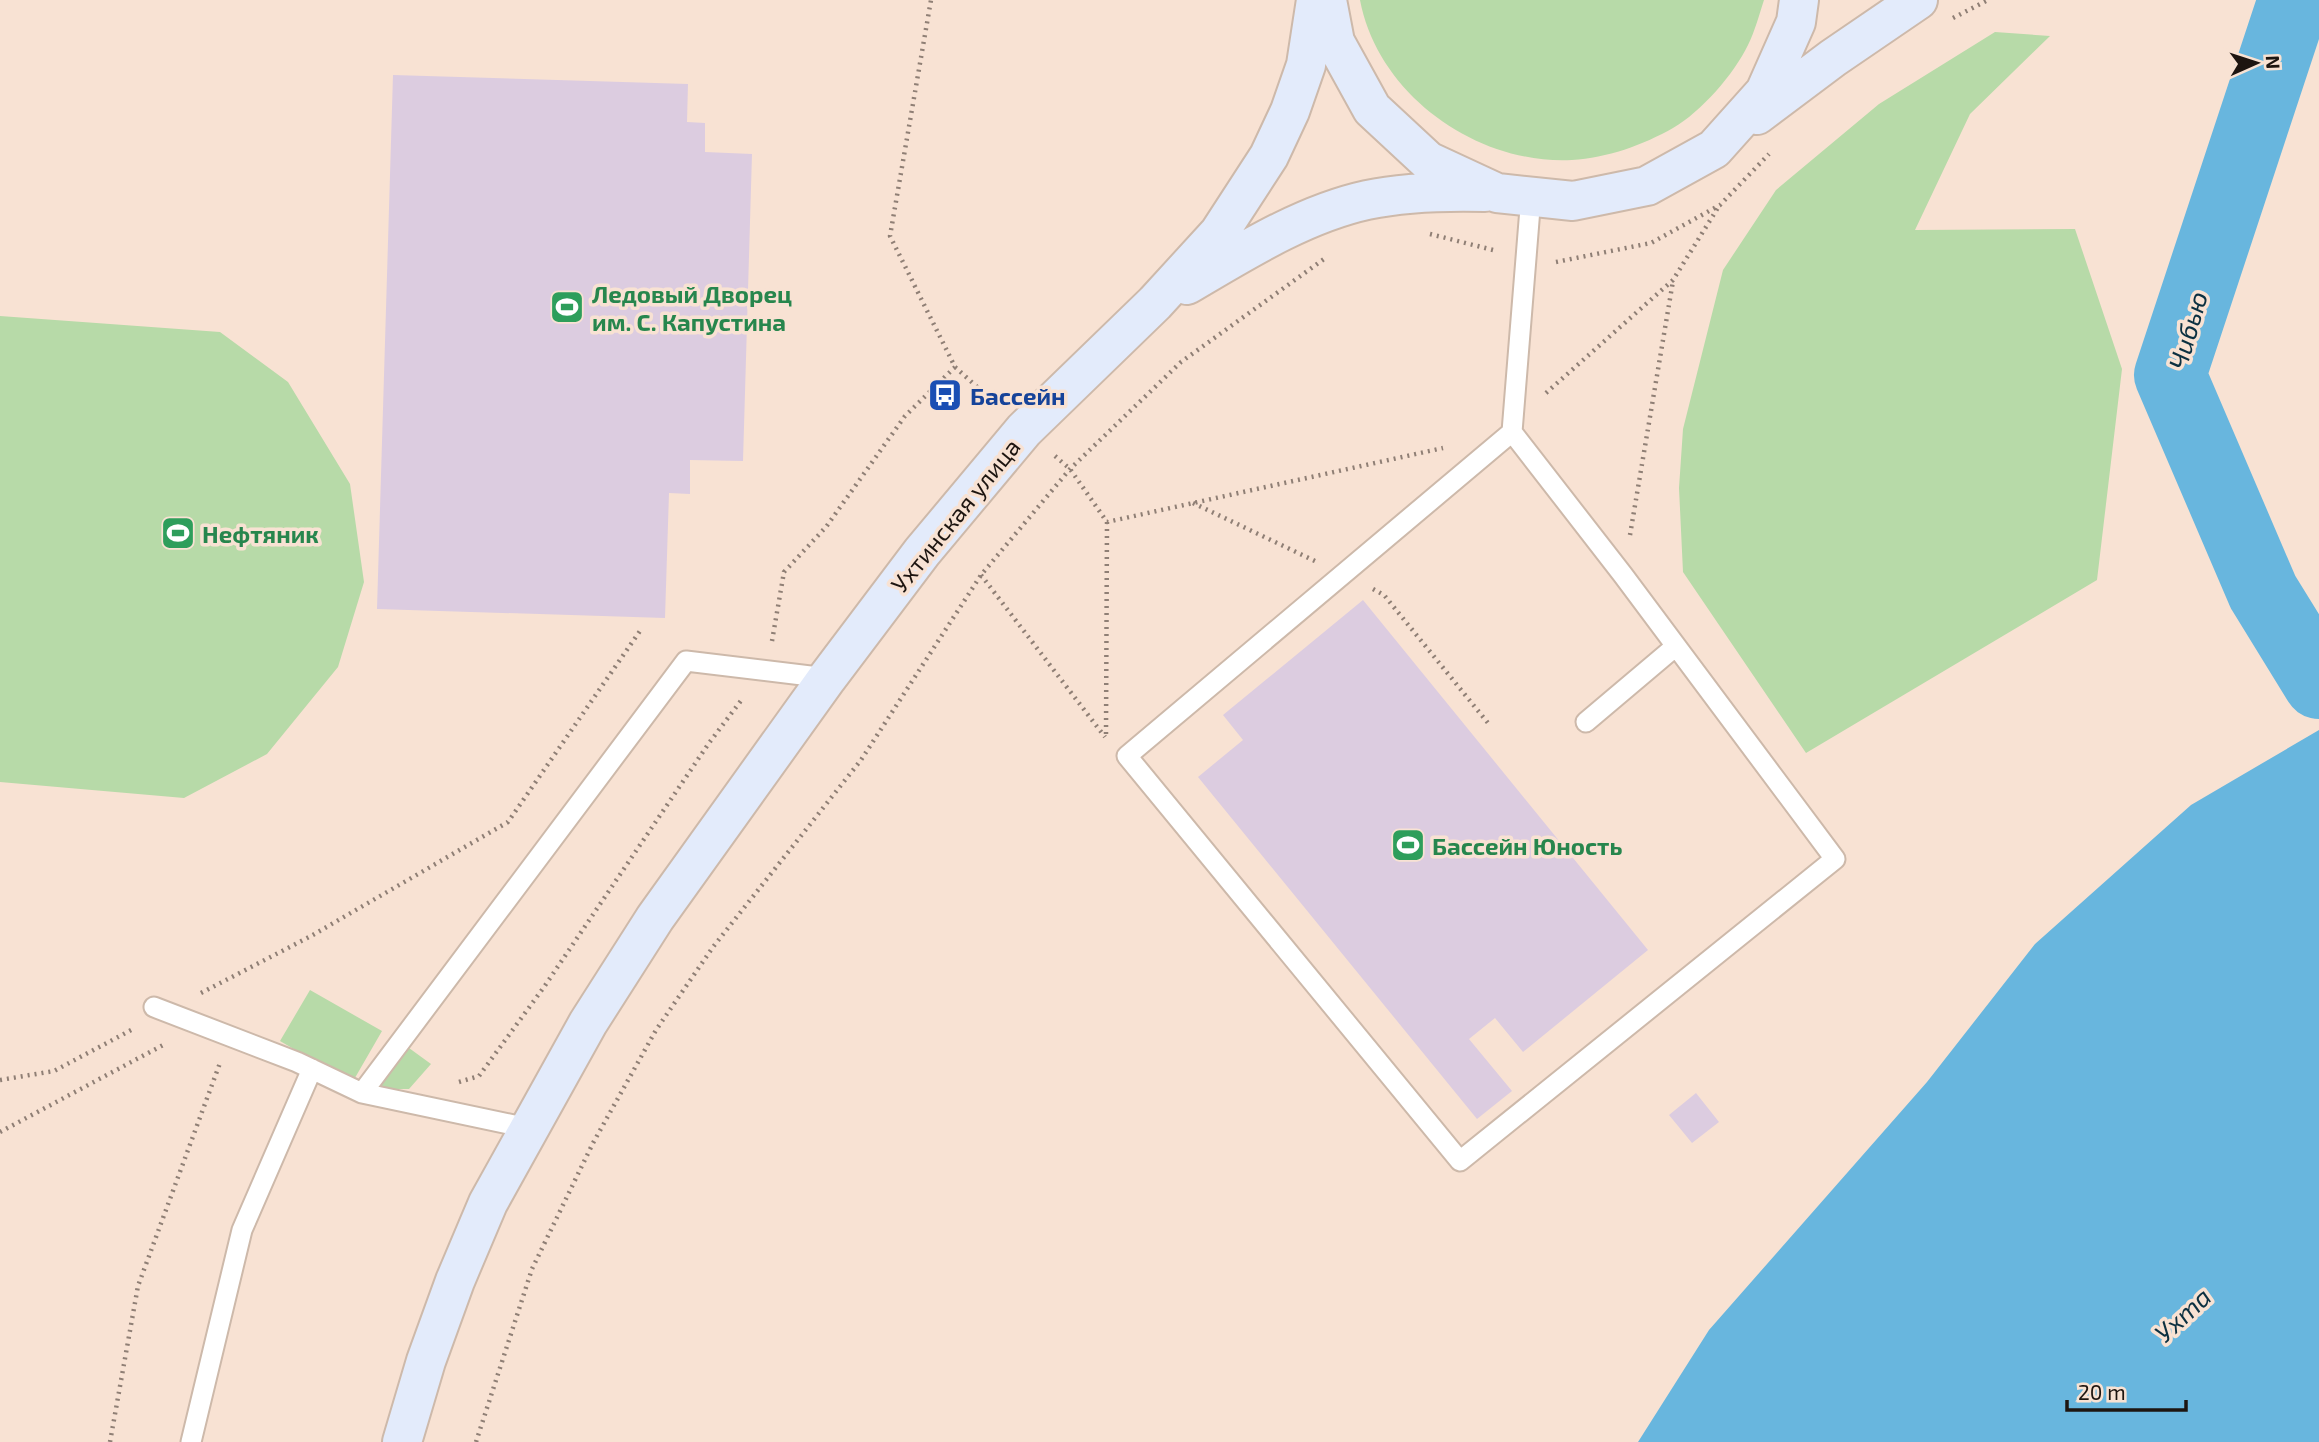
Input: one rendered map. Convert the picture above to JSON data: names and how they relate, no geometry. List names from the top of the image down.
{
  "streets": {
    "main road": ["Ухтинская улица"]
  },
  "water": ["Чибью", "Ухта"],
  "places": {
    "sports": ["Ледовый Дворец им. С. Капустина", "Нефтяник", "Бассейн Юность"],
    "bus stop": ["Бассейн"]
  },
  "scale_bar": "20 m",
  "north": "right"
}
